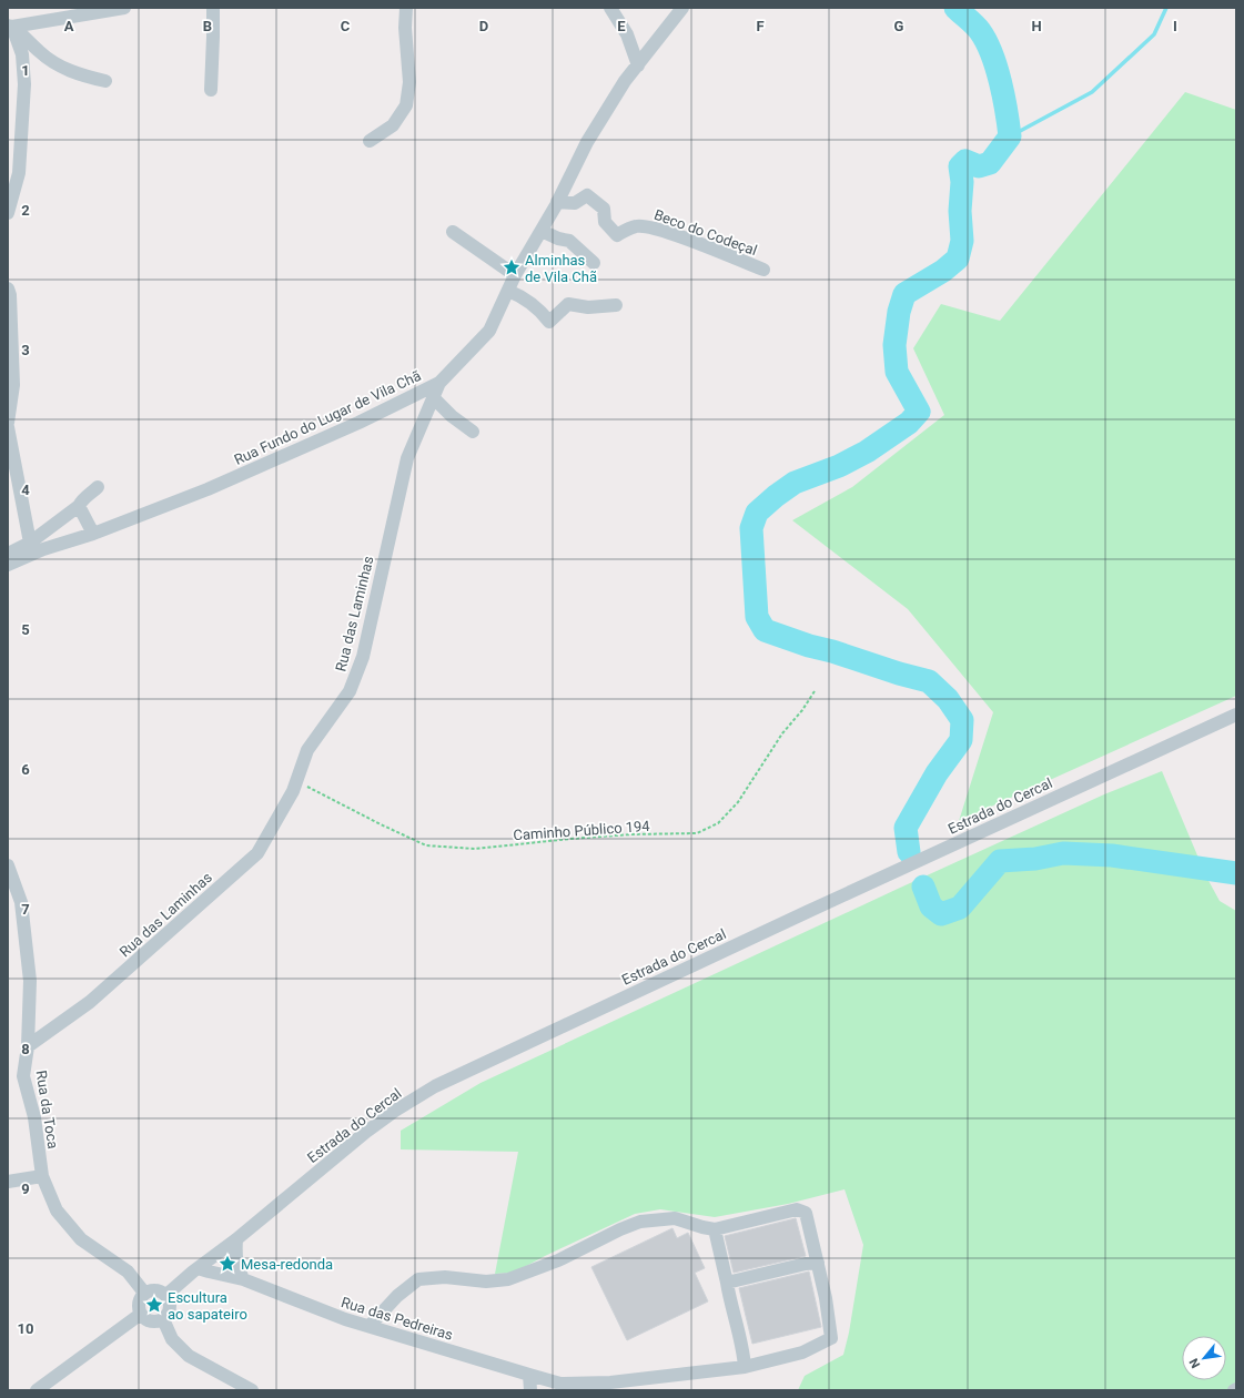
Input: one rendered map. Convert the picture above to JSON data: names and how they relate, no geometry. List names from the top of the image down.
{
  "streets": {
    "street": [
      "Beco do Codeçal",
      "Rua Fundo do Lugar de Vila Chã",
      "Rua das Laminhas",
      "Estrada do Cercal",
      "Rua da Toca",
      "Rua das Pedreiras"
    ],
    "path": ["Caminho Público 194"]
  },
  "crossings": [
    ["Beco do Codeçal", "Rua Fundo do Lugar de Vila Chã"],
    ["Rua Fundo do Lugar de Vila Chã", "Rua das Laminhas"],
    ["Rua das Laminhas", "Caminho Público 194"],
    ["Rua das Laminhas", "Rua da Toca"],
    ["Estrada do Cercal", "Rua da Toca"],
    ["Estrada do Cercal", "Rua das Pedreiras"]
  ],
  "places": {
    "place": ["Alminhas de Vila Chã", "Mesa-redonda", "Escultura ao sapateiro"]
  },
  "north": "bottom left",
  "grid": {
    "columns": [
      "A",
      "B",
      "C",
      "D",
      "E",
      "F",
      "G",
      "H",
      "I"
    ],
    "rows": [
      "1",
      "2",
      "3",
      "4",
      "5",
      "6",
      "7",
      "8",
      "9",
      "10"
    ]
  }
}
